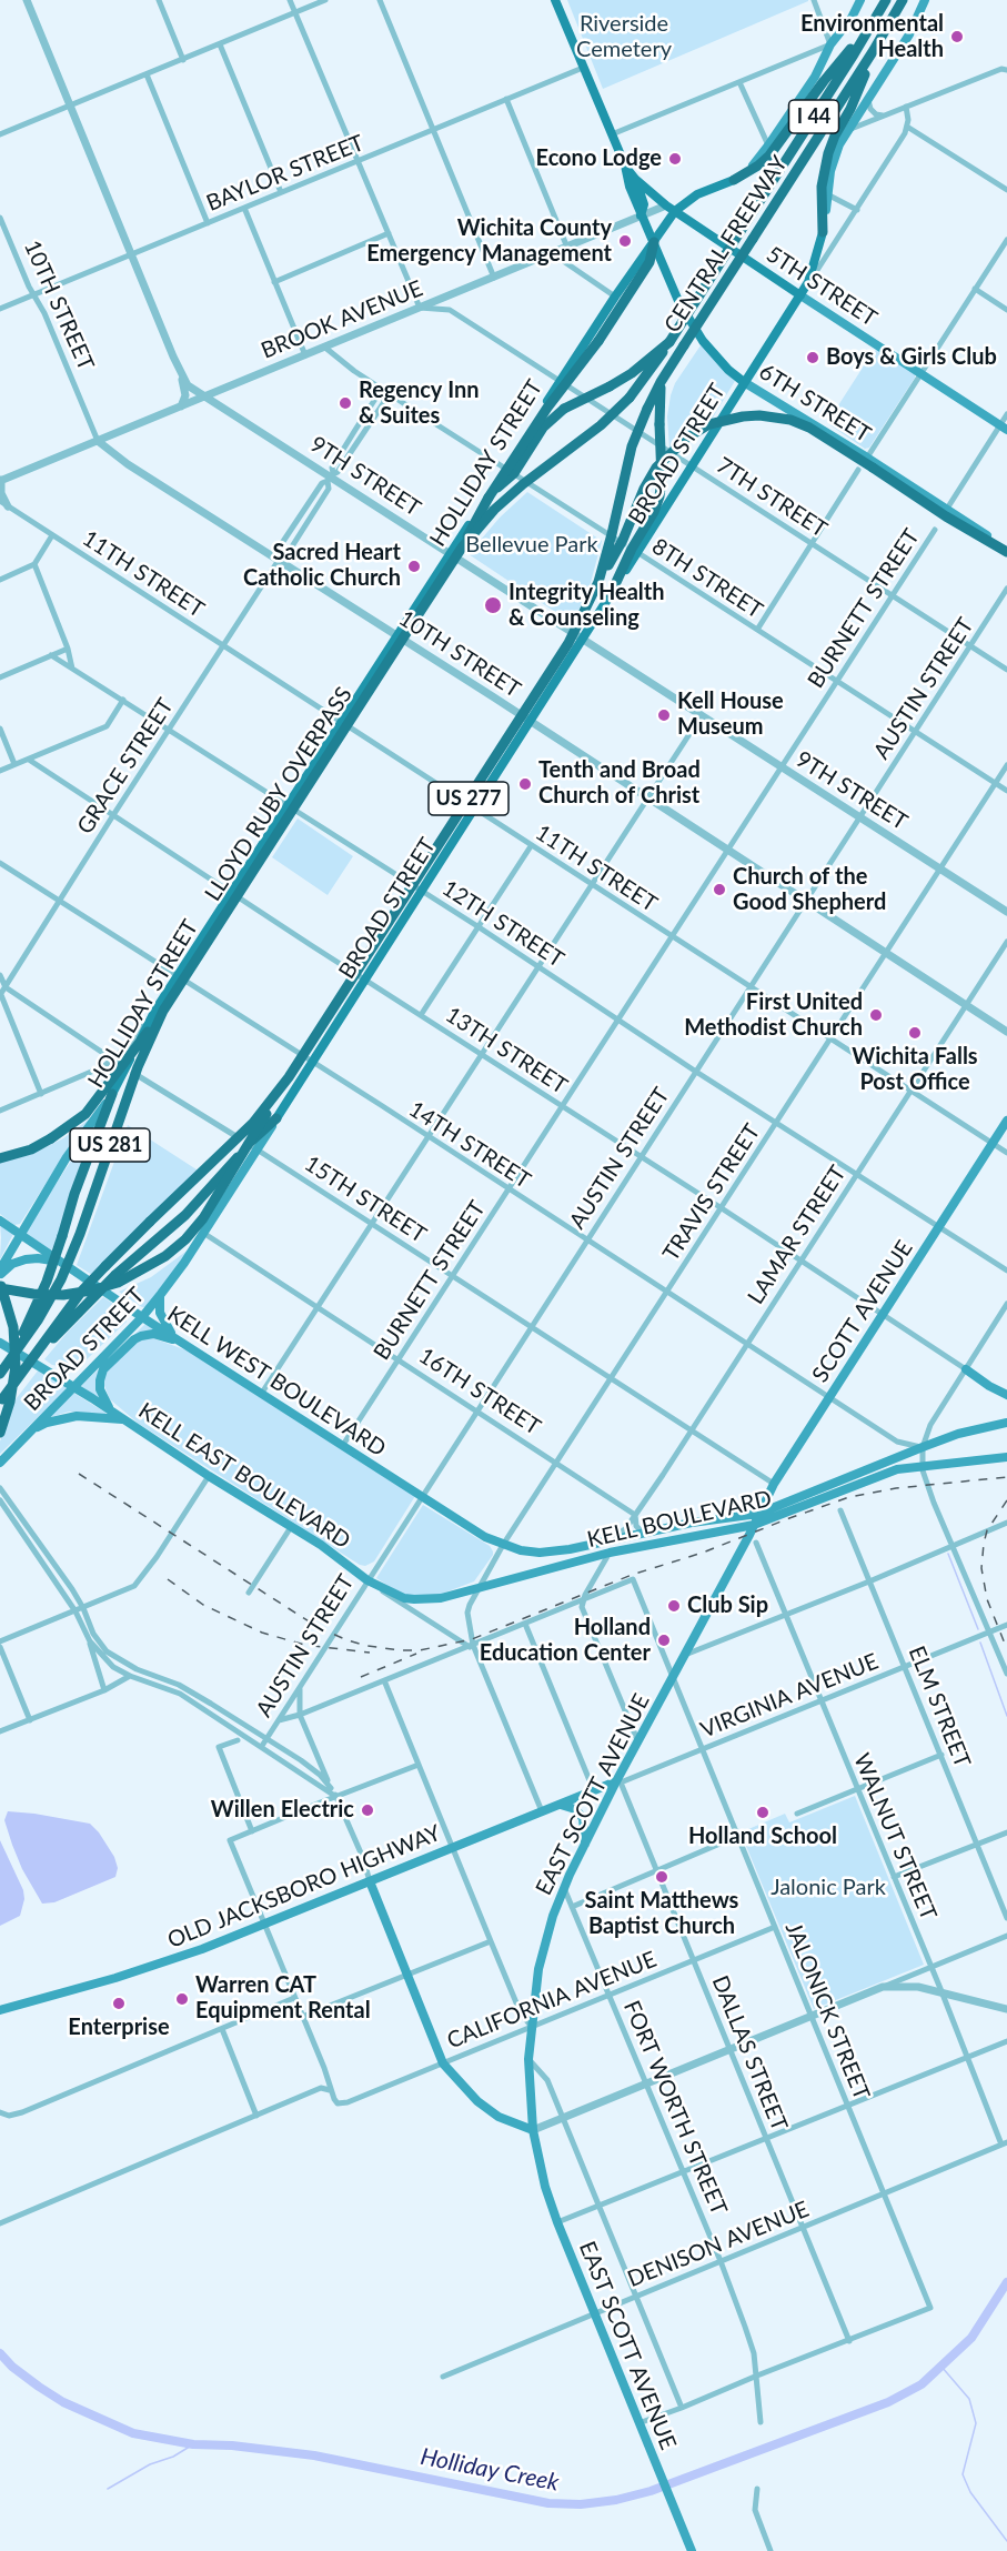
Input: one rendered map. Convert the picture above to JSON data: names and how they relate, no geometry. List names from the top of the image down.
{
  "streets": {
    "highway": [
      "I 44",
      "CENTRAL FREEWAY",
      "LLOYD RUBY OVERPASS",
      "US 277",
      "US 281"
    ],
    "main road": [
      "5TH STREET",
      "BROOK AVENUE",
      "6TH STREET",
      "BROAD STREET",
      "HOLLIDAY STREET",
      "SCOTT AVENUE",
      "KELL WEST BOULEVARD",
      "KELL EAST BOULEVARD",
      "KELL BOULEVARD",
      "EAST SCOTT AVENUE",
      "OLD JACKSBORO HIGHWAY"
    ],
    "street": [
      "BAYLOR STREET",
      "10TH STREET",
      "9TH STREET",
      "7TH STREET",
      "11TH STREET",
      "8TH STREET",
      "BURNETT STREET",
      "AUSTIN STREET",
      "GRACE STREET",
      "12TH STREET",
      "13TH STREET",
      "14TH STREET",
      "TRAVIS STREET",
      "15TH STREET",
      "LAMAR STREET",
      "16TH STREET",
      "VIRGINIA AVENUE",
      "ELM STREET",
      "WALNUT STREET",
      "CALIFORNIA AVENUE",
      "JALONICK STREET",
      "DALLAS STREET",
      "FORT WORTH STREET",
      "DENISON AVENUE"
    ]
  },
  "crossings": [
    ["BAYLOR STREET", "10TH STREET"],
    ["BAYLOR STREET", "9TH STREET"],
    ["CENTRAL FREEWAY", "BROOK AVENUE"],
    ["CENTRAL FREEWAY", "LLOYD RUBY OVERPASS"],
    ["CENTRAL FREEWAY", "US 277"],
    ["5TH STREET", "BROOK AVENUE"],
    ["5TH STREET", "BROAD STREET"],
    ["5TH STREET", "HOLLIDAY STREET"],
    ["10TH STREET", "BROOK AVENUE"],
    ["10TH STREET", "BROAD STREET"],
    ["10TH STREET", "HOLLIDAY STREET"],
    ["10TH STREET", "BURNETT STREET"],
    ["10TH STREET", "AUSTIN STREET"],
    ["10TH STREET", "GRACE STREET"],
    ["10TH STREET", "TRAVIS STREET"],
    ["10TH STREET", "LAMAR STREET"],
    ["BROOK AVENUE", "6TH STREET"],
    ["BROOK AVENUE", "HOLLIDAY STREET"],
    ["BROOK AVENUE", "9TH STREET"],
    ["BROOK AVENUE", "7TH STREET"],
    ["BROOK AVENUE", "8TH STREET"],
    ["6TH STREET", "BROAD STREET"],
    ["6TH STREET", "HOLLIDAY STREET"],
    ["BROAD STREET", "9TH STREET"],
    ["BROAD STREET", "7TH STREET"],
    ["BROAD STREET", "11TH STREET"],
    ["BROAD STREET", "8TH STREET"],
    ["BROAD STREET", "12TH STREET"],
    ["BROAD STREET", "13TH STREET"],
    ["BROAD STREET", "14TH STREET"],
    ["BROAD STREET", "15TH STREET"],
    ["BROAD STREET", "KELL WEST BOULEVARD"],
    ["BROAD STREET", "16TH STREET"],
    ["BROAD STREET", "KELL EAST BOULEVARD"],
    ["HOLLIDAY STREET", "9TH STREET"],
    ["HOLLIDAY STREET", "7TH STREET"],
    ["HOLLIDAY STREET", "11TH STREET"],
    ["HOLLIDAY STREET", "8TH STREET"],
    ["HOLLIDAY STREET", "LLOYD RUBY OVERPASS"],
    ["HOLLIDAY STREET", "12TH STREET"],
    ["HOLLIDAY STREET", "13TH STREET"],
    ["HOLLIDAY STREET", "14TH STREET"],
    ["HOLLIDAY STREET", "15TH STREET"],
    ["HOLLIDAY STREET", "KELL WEST BOULEVARD"],
    ["9TH STREET", "BURNETT STREET"],
    ["9TH STREET", "AUSTIN STREET"],
    ["9TH STREET", "GRACE STREET"],
    ["9TH STREET", "TRAVIS STREET"],
    ["7TH STREET", "BURNETT STREET"],
    ["7TH STREET", "AUSTIN STREET"],
    ["11TH STREET", "BURNETT STREET"],
    ["11TH STREET", "AUSTIN STREET"],
    ["11TH STREET", "GRACE STREET"],
    ["11TH STREET", "TRAVIS STREET"],
    ["11TH STREET", "LAMAR STREET"],
    ["11TH STREET", "SCOTT AVENUE"],
    ["8TH STREET", "BURNETT STREET"],
    ["8TH STREET", "AUSTIN STREET"],
    ["8TH STREET", "GRACE STREET"],
    ["8TH STREET", "TRAVIS STREET"],
    ["BURNETT STREET", "12TH STREET"],
    ["BURNETT STREET", "13TH STREET"],
    ["BURNETT STREET", "14TH STREET"],
    ["BURNETT STREET", "15TH STREET"],
    ["BURNETT STREET", "KELL WEST BOULEVARD"],
    ["BURNETT STREET", "16TH STREET"],
    ["AUSTIN STREET", "12TH STREET"],
    ["AUSTIN STREET", "13TH STREET"],
    ["AUSTIN STREET", "14TH STREET"],
    ["AUSTIN STREET", "15TH STREET"],
    ["AUSTIN STREET", "KELL WEST BOULEVARD"],
    ["AUSTIN STREET", "16TH STREET"],
    ["AUSTIN STREET", "KELL EAST BOULEVARD"],
    ["GRACE STREET", "12TH STREET"],
    ["GRACE STREET", "13TH STREET"],
    ["GRACE STREET", "14TH STREET"],
    ["GRACE STREET", "15TH STREET"],
    ["12TH STREET", "TRAVIS STREET"],
    ["12TH STREET", "LAMAR STREET"],
    ["12TH STREET", "SCOTT AVENUE"],
    ["13TH STREET", "TRAVIS STREET"],
    ["13TH STREET", "LAMAR STREET"],
    ["13TH STREET", "SCOTT AVENUE"],
    ["14TH STREET", "TRAVIS STREET"],
    ["14TH STREET", "LAMAR STREET"],
    ["14TH STREET", "SCOTT AVENUE"],
    ["14TH STREET", "KELL BOULEVARD"],
    ["TRAVIS STREET", "15TH STREET"],
    ["TRAVIS STREET", "KELL WEST BOULEVARD"],
    ["TRAVIS STREET", "16TH STREET"],
    ["TRAVIS STREET", "KELL EAST BOULEVARD"],
    ["TRAVIS STREET", "KELL BOULEVARD"],
    ["15TH STREET", "LAMAR STREET"],
    ["15TH STREET", "SCOTT AVENUE"],
    ["LAMAR STREET", "16TH STREET"],
    ["LAMAR STREET", "KELL BOULEVARD"],
    ["SCOTT AVENUE", "KELL BOULEVARD"],
    ["SCOTT AVENUE", "EAST SCOTT AVENUE"],
    ["KELL WEST BOULEVARD", "KELL BOULEVARD"],
    ["KELL EAST BOULEVARD", "KELL BOULEVARD"],
    ["KELL BOULEVARD", "EAST SCOTT AVENUE"],
    ["VIRGINIA AVENUE", "ELM STREET"],
    ["VIRGINIA AVENUE", "EAST SCOTT AVENUE"],
    ["VIRGINIA AVENUE", "WALNUT STREET"],
    ["VIRGINIA AVENUE", "OLD JACKSBORO HIGHWAY"],
    ["VIRGINIA AVENUE", "JALONICK STREET"],
    ["VIRGINIA AVENUE", "DALLAS STREET"],
    ["EAST SCOTT AVENUE", "OLD JACKSBORO HIGHWAY"],
    ["EAST SCOTT AVENUE", "CALIFORNIA AVENUE"],
    ["EAST SCOTT AVENUE", "JALONICK STREET"],
    ["EAST SCOTT AVENUE", "DALLAS STREET"],
    ["EAST SCOTT AVENUE", "FORT WORTH STREET"],
    ["EAST SCOTT AVENUE", "DENISON AVENUE"],
    ["WALNUT STREET", "DENISON AVENUE"],
    ["OLD JACKSBORO HIGHWAY", "DALLAS STREET"],
    ["CALIFORNIA AVENUE", "JALONICK STREET"],
    ["CALIFORNIA AVENUE", "DALLAS STREET"],
    ["CALIFORNIA AVENUE", "FORT WORTH STREET"],
    ["JALONICK STREET", "DALLAS STREET"],
    ["JALONICK STREET", "DENISON AVENUE"],
    ["DALLAS STREET", "DENISON AVENUE"],
    ["FORT WORTH STREET", "DENISON AVENUE"]
  ],
  "water": ["Holliday Creek"],
  "parks": ["Riverside Cemetery", "Bellevue Park", "Jalonic Park"],
  "places": [
    "Environmental Health",
    "Econo Lodge",
    "Wichita County Emergency Management",
    "Boys & Girls Club",
    "Regency Inn & Suites",
    "Sacred Heart Catholic Church",
    "Integrity Health & Counseling",
    "Kell House Museum",
    "Tenth and Broad Church of Christ",
    "Church of the Good Shepherd",
    "First United Methodist Church",
    "Wichita Falls Post Office",
    "Club Sip",
    "Holland Education Center",
    "Willen Electric",
    "Holland School",
    "Saint Matthews Baptist Church",
    "Warren CAT Equipment Rental",
    "Enterprise"
  ]
}
